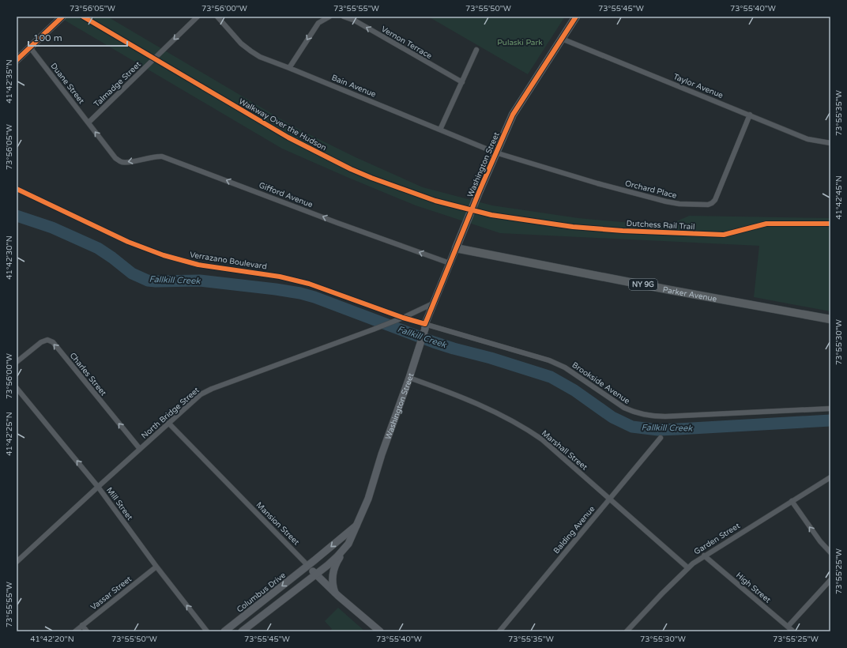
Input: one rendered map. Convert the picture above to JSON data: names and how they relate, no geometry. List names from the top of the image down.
{
  "streets": {
    "main road": ["Washington Street", "NY 9G", "Parker Avenue"],
    "street": [
      "Vernon Terrace",
      "Duane Street",
      "Talmadge Street",
      "Bain Avenue",
      "Taylor Avenue",
      "Orchard Place",
      "Gifford Avenue",
      "Verrazano Boulevard",
      "Charles Street",
      "Brookside Avenue",
      "North Bridge Street",
      "Marshall Street",
      "Mill Street",
      "Mansion Street",
      "Balding Avenue",
      "Garden Street",
      "High Street",
      "Columbus Drive",
      "Vassar Street"
    ],
    "cycle path": ["Walkway Over the Hudson"]
  },
  "crossings": [
    ["Duane Street", "Talmadge Street"],
    ["Duane Street", "Gifford Avenue"],
    ["Bain Avenue", "Washington Street"],
    ["Bain Avenue", "Orchard Place"],
    ["Taylor Avenue", "Washington Street"],
    ["Taylor Avenue", "Orchard Place"],
    ["Washington Street", "Orchard Place"],
    ["Washington Street", "Gifford Avenue"],
    ["Washington Street", "Verrazano Boulevard"],
    ["Washington Street", "Parker Avenue"],
    ["Washington Street", "Brookside Avenue"],
    ["Washington Street", "North Bridge Street"],
    ["Washington Street", "Marshall Street"],
    ["Washington Street", "Mansion Street"],
    ["Washington Street", "Columbus Drive"],
    ["Verrazano Boulevard", "Brookside Avenue"],
    ["Verrazano Boulevard", "North Bridge Street"],
    ["Charles Street", "North Bridge Street"],
    ["North Bridge Street", "Mill Street"],
    ["North Bridge Street", "Mansion Street"],
    ["Marshall Street", "Balding Avenue"],
    ["Marshall Street", "Garden Street"],
    ["Mill Street", "Vassar Street"],
    ["Mansion Street", "Columbus Drive"],
    ["Garden Street", "High Street"]
  ],
  "one_way": [
    "Vernon Terrace",
    "Talmadge Street",
    "Gifford Avenue",
    "Charles Street",
    "Mill Street"
  ],
  "water": ["Fallkill Creek"],
  "parks": ["Pulaski Park"],
  "scale_bar": "100 m",
  "coordinates": [
    "73°56'05\"W",
    "73°56'00\"W",
    "73°55'55\"W",
    "73°55'50\"W",
    "73°55'45\"W",
    "73°55'40\"W",
    "41°42'35\"N",
    "73°55'35\"W",
    "41°42'45\"N",
    "41°42'30\"N",
    "73°55'30\"W",
    "41°42'25\"N",
    "73°55'25\"W",
    "41°42'20\"N"
  ]
}
